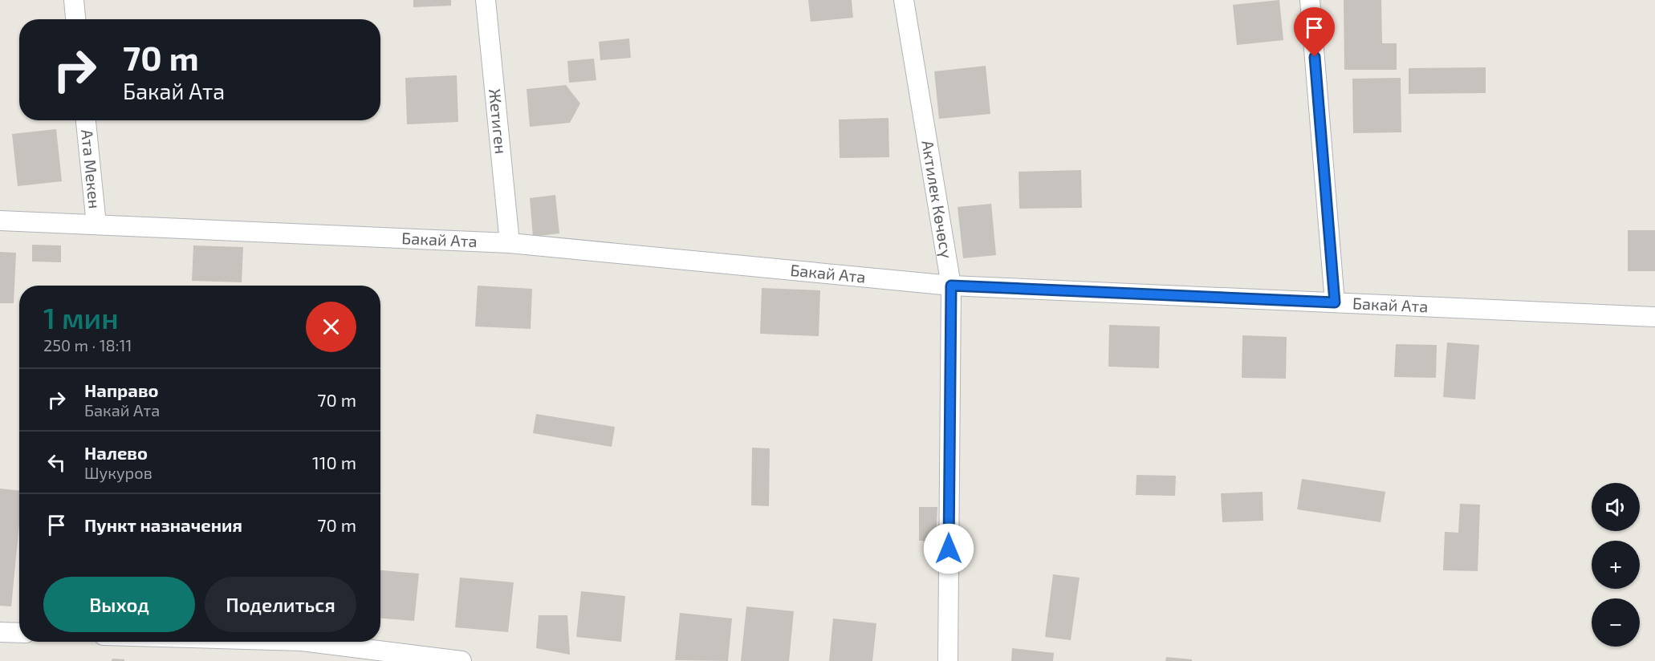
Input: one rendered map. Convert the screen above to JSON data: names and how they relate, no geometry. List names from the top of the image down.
{
  "streets": {
    "street": [
      "Жетиген",
      "Ата Мекен",
      "Актилек Көчөсү",
      "Бакай Ата"
    ]
  },
  "crossings": [
    ["Жетиген", "Бакай Ата"],
    ["Ата Мекен", "Бакай Ата"],
    ["Актилек Көчөсү", "Бакай Ата"]
  ],
  "page": {
    "turn": ["70 m", "Бакай Ата"],
    "heading": ["1 мин", "250 m · 18:11"],
    "list": [
      {
        "name": "Направо",
        "note": "Бакай Ата",
        "value": "70 m"
      },
      {
        "name": "Налево",
        "note": "Шукуров",
        "value": "110 m"
      },
      {
        "name": "Пункт назначения",
        "value": "70 m"
      }
    ],
    "map_buttons": ["+", "−"],
    "buttons": ["Выход", "Поделиться"]
  }
}
